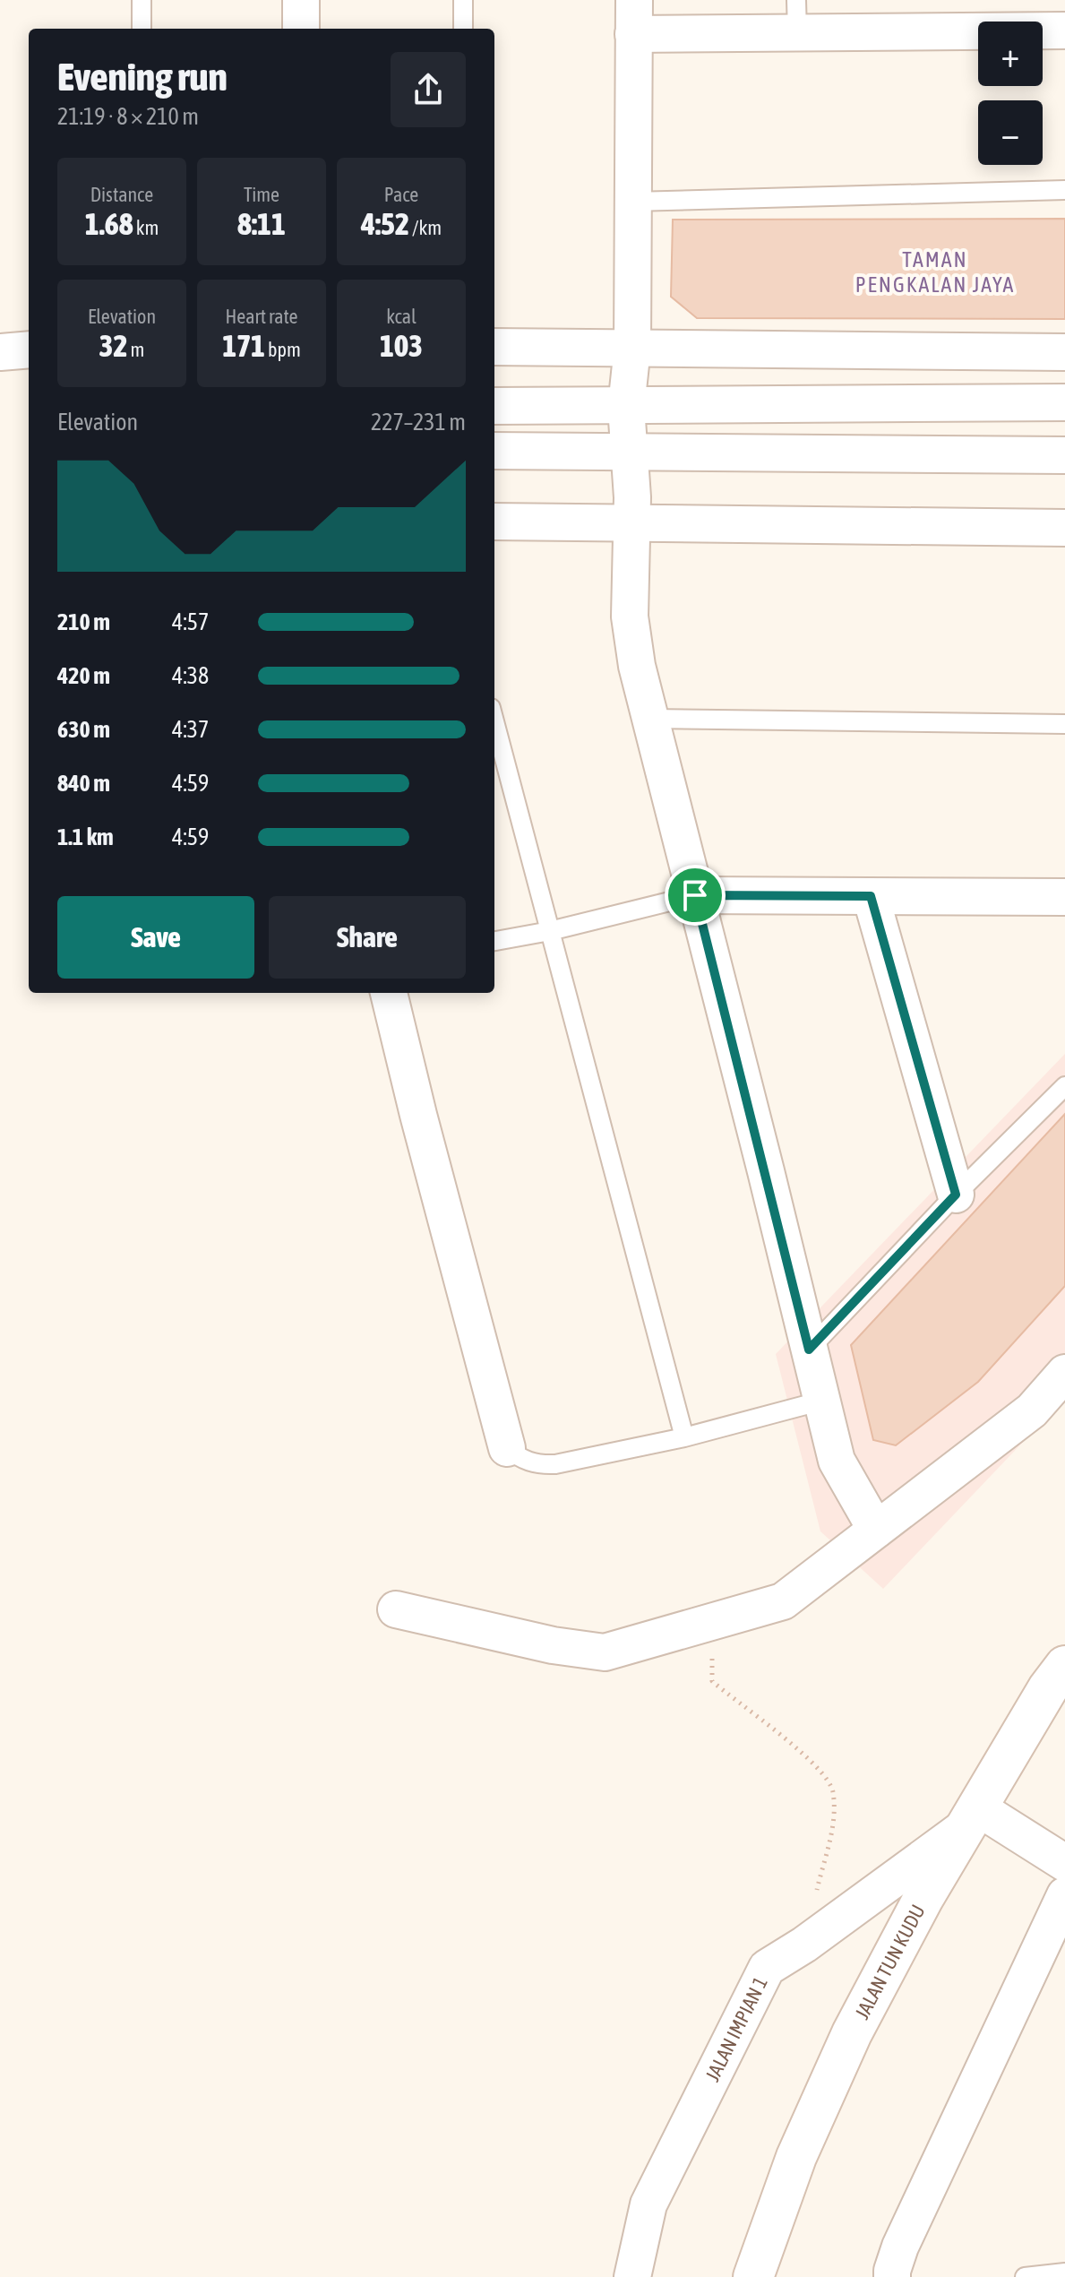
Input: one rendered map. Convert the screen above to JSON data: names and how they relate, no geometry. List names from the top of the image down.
{
  "streets": {
    "main road": ["JALAN TUN KUDU"],
    "street": ["JALAN IMPIAN 1"]
  },
  "crossings": [
    ["JALAN TUN KUDU", "JALAN IMPIAN 1"]
  ],
  "districts": ["TAMAN PENGKALAN JAYA"],
  "page": {
    "map_buttons": ["+", "−"],
    "heading": ["Evening run", "21:19 · 8 × 210 m"],
    "stats": [
      ["Distance", "1.68 km"],
      ["Time", "8:11"],
      ["Pace", "4:52 /km"],
      ["Elevation", "32 m"],
      ["Heart rate", "171 bpm"],
      ["kcal", "103"]
    ],
    "chart": ["Elevation", "227–231 m"],
    "list": [
      {
        "name": "210 m",
        "note": "4:57"
      },
      {
        "name": "420 m",
        "note": "4:38"
      },
      {
        "name": "630 m",
        "note": "4:37"
      },
      {
        "name": "840 m",
        "note": "4:59"
      },
      {
        "name": "1.1 km",
        "note": "4:59"
      }
    ],
    "buttons": ["Save", "Share"]
  }
}
